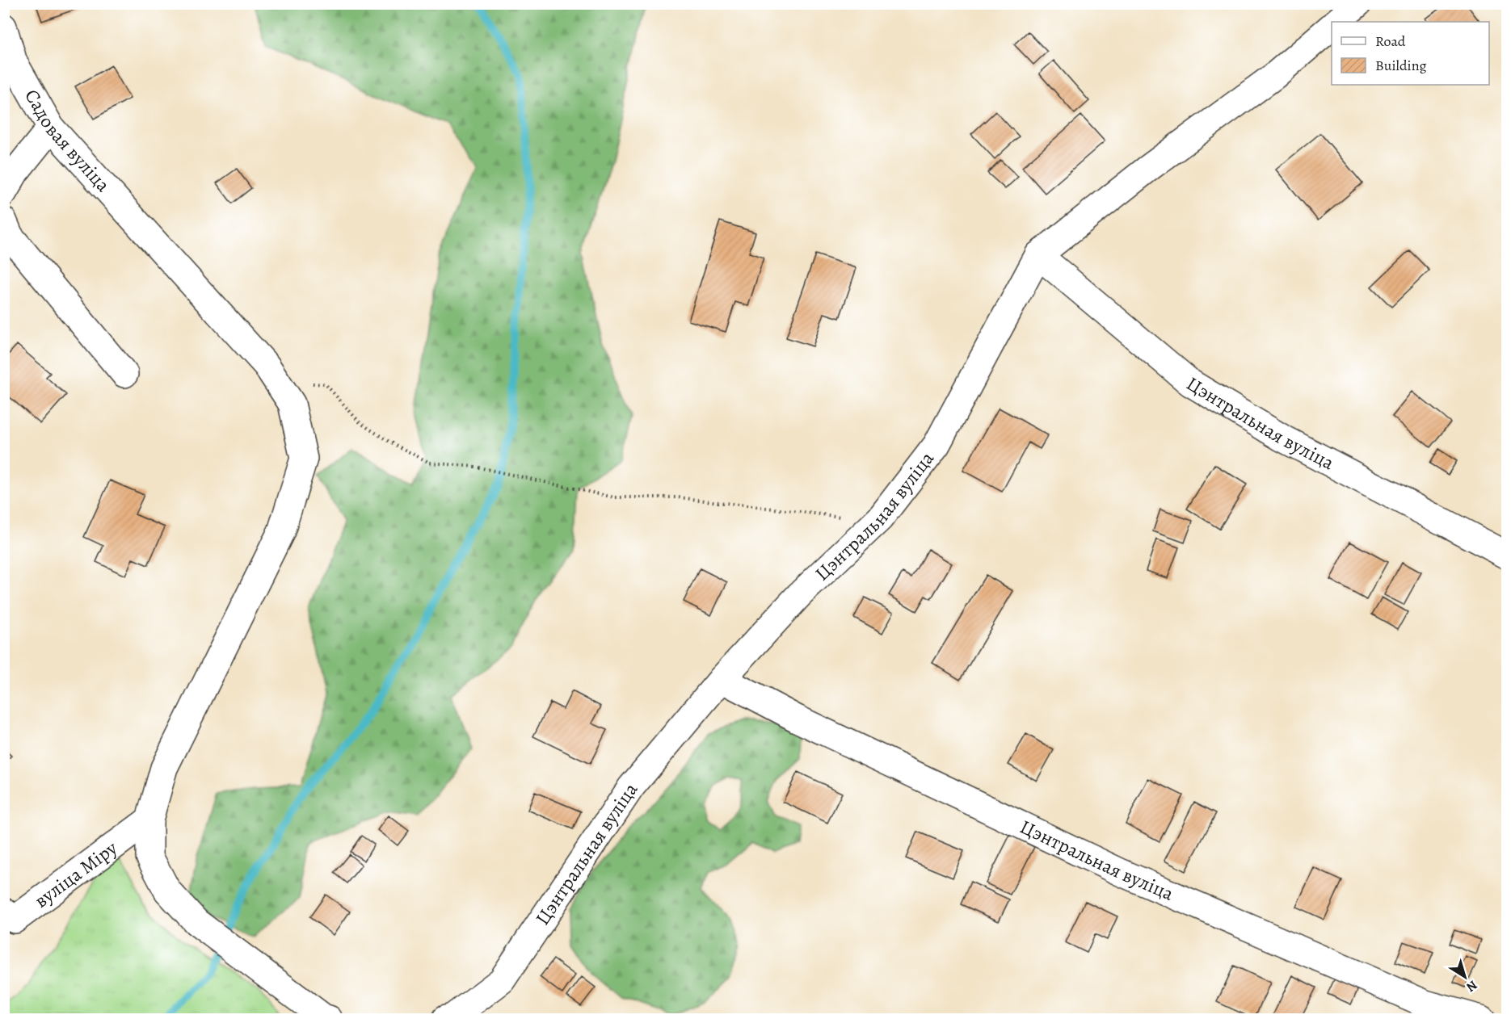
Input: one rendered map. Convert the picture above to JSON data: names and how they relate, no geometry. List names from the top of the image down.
{
  "streets": {
    "street": ["Садовая вуліца", "Цэнтральная вуліца", "вуліца Міру"]
  },
  "crossings": [
    ["Садовая вуліца", "вуліца Міру"]
  ],
  "legend": ["Road", "Building"],
  "north": "bottom right"
}
